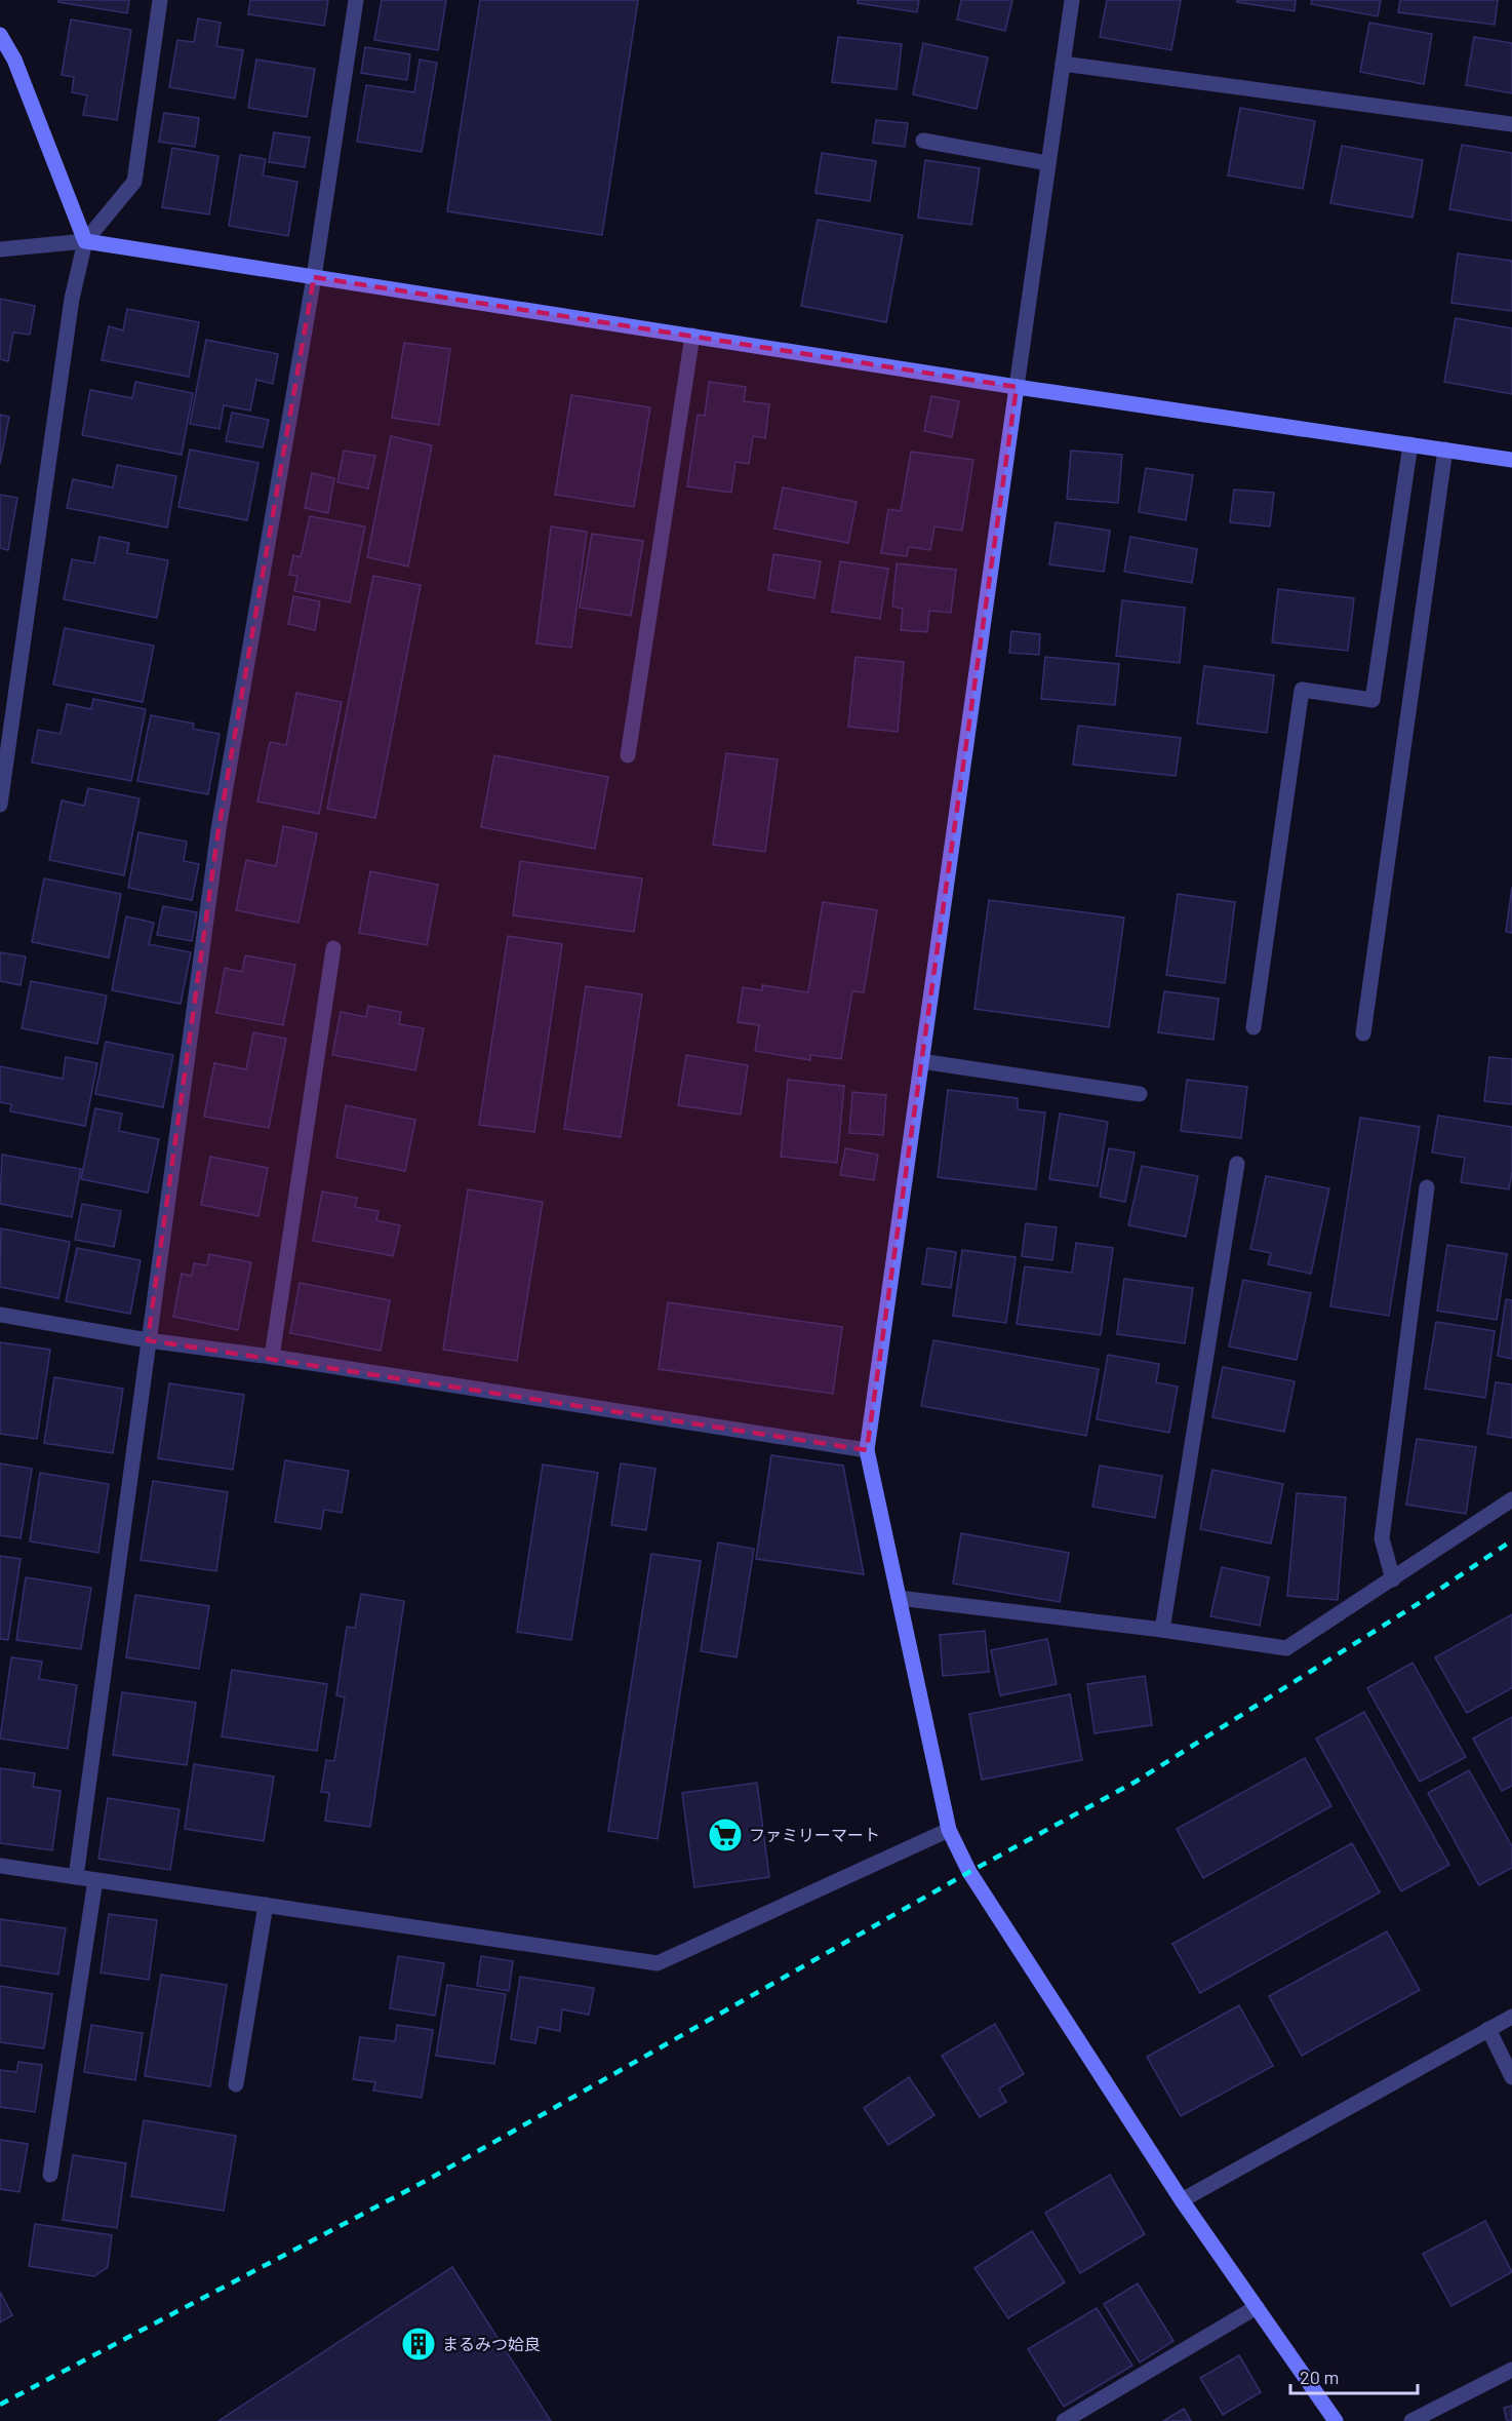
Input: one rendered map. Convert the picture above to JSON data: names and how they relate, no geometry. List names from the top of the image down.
{
  "places": {
    "supermarket": ["ファミリーマート"],
    "building": ["まるみつ姶良"]
  },
  "scale_bar": "20 m"
}
